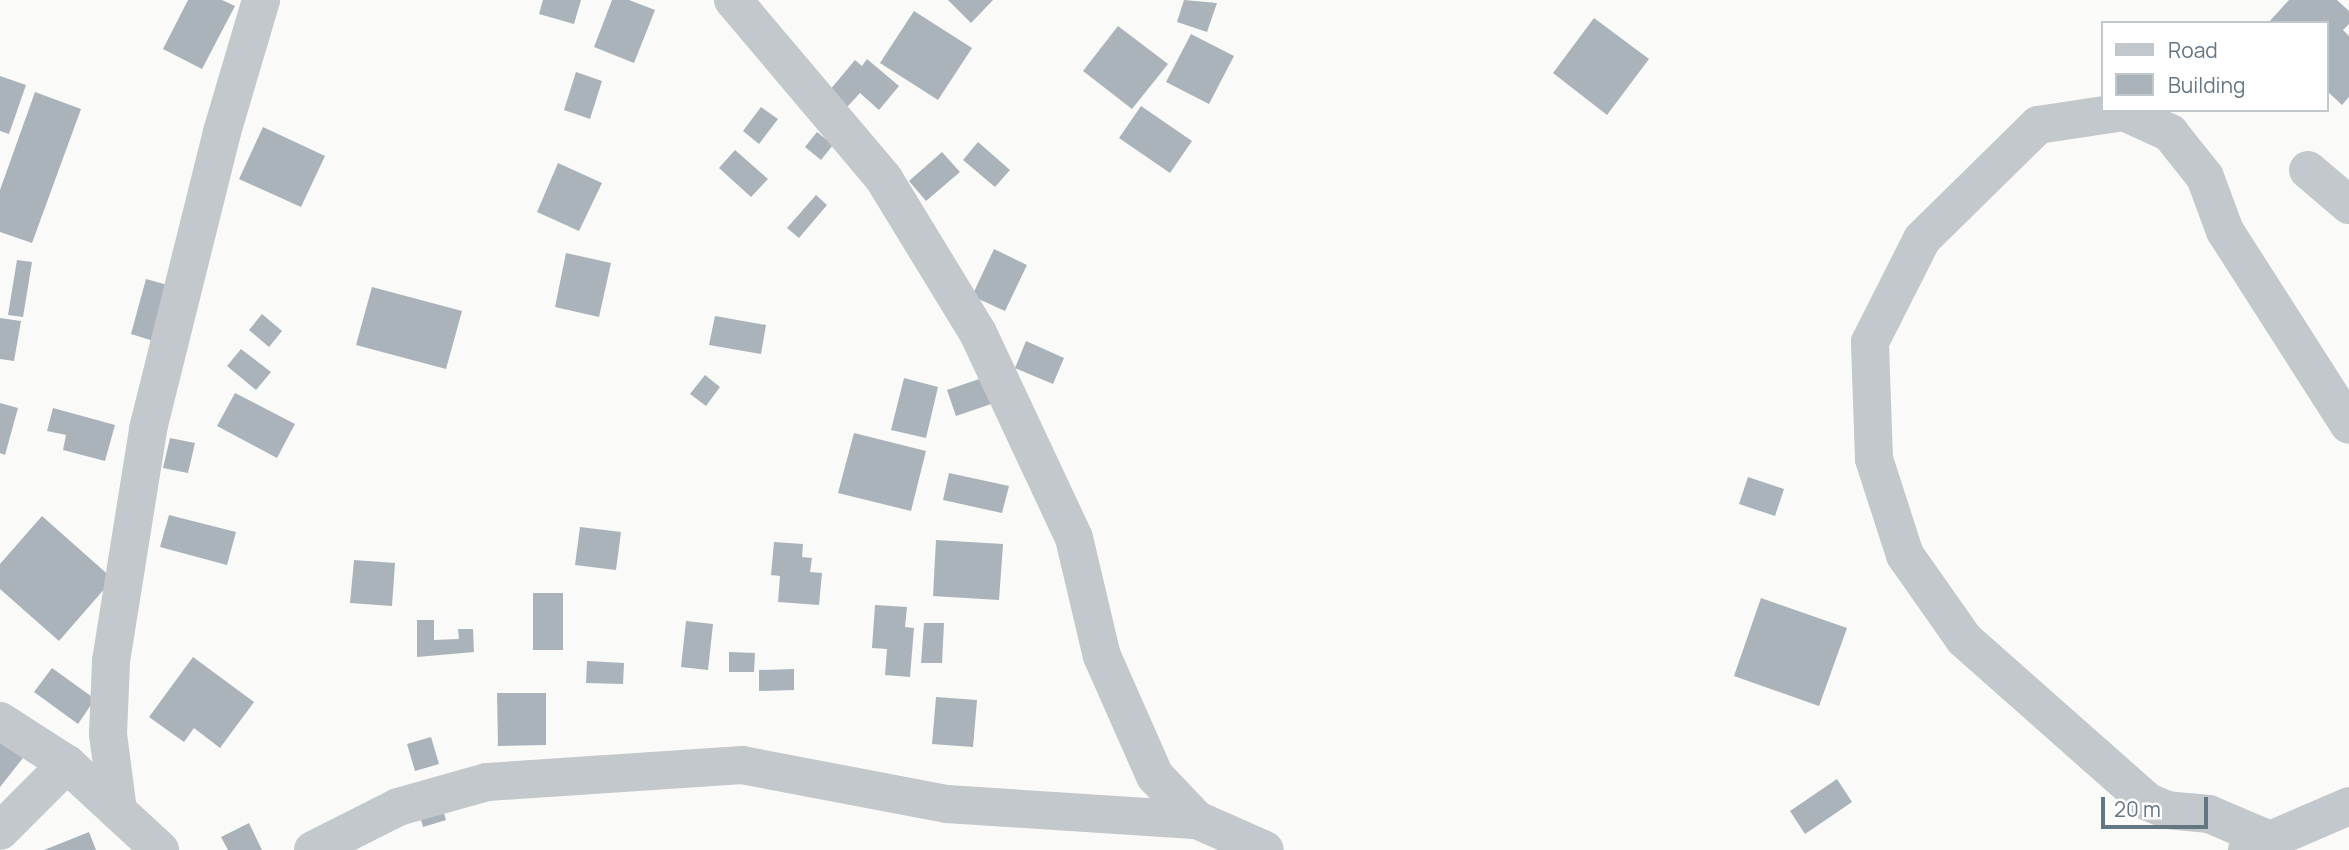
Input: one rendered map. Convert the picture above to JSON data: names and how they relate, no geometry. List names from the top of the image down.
{
  "legend": ["Road", "Building"],
  "scale_bar": "20 m"
}
